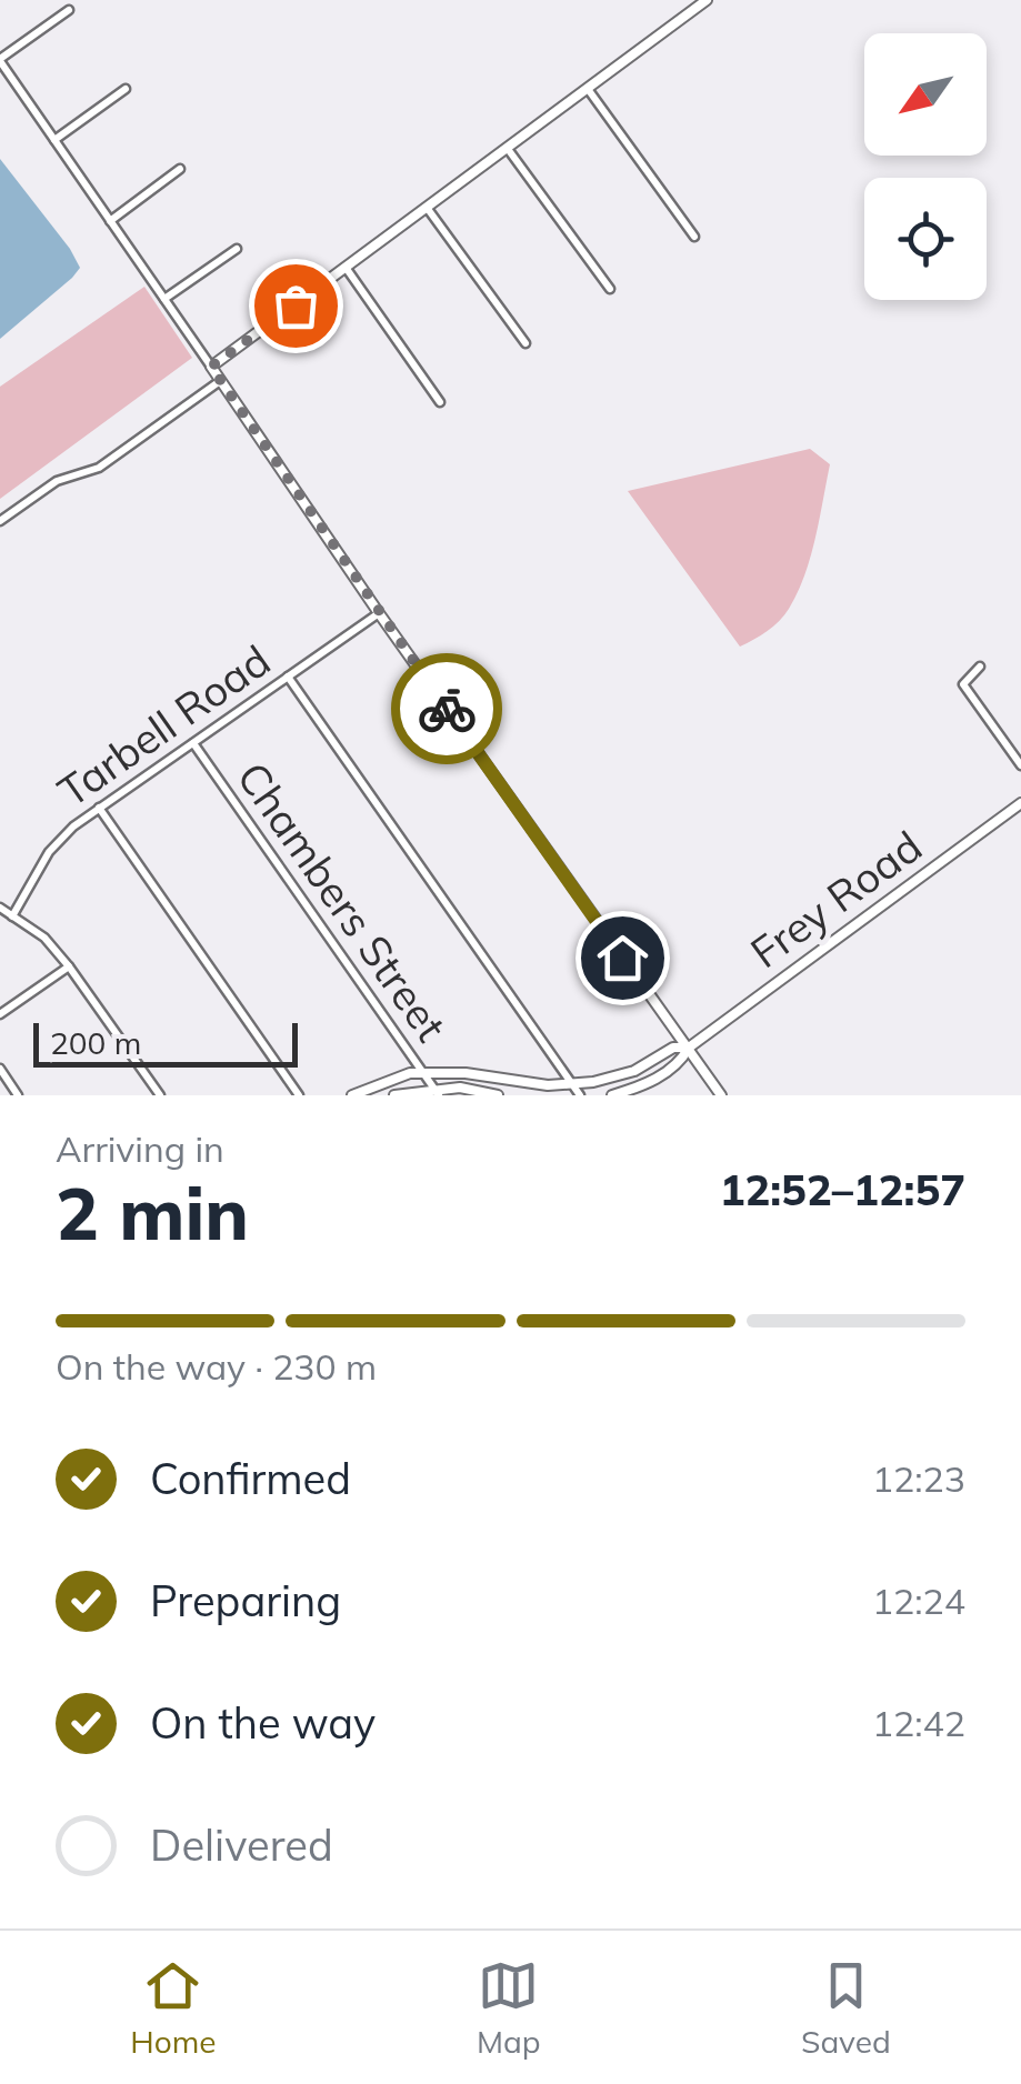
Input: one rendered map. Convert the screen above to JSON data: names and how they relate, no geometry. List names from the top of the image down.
{
  "streets": {
    "street": ["Tarbell Road", "Frey Road", "Chambers Street"]
  },
  "crossings": [
    ["Tarbell Road", "Chambers Street"],
    ["Frey Road", "Chambers Street"]
  ],
  "scale_bar": "200 m",
  "north": "bottom left",
  "page": {
    "scale": "200 m",
    "heading": ["2 min", "Arriving in", "12:52–12:57"],
    "bar": "On the way · 230 m",
    "list": [
      ["Confirmed", "12:23"],
      ["Preparing", "12:24"],
      ["On the way", "12:42"],
      "Delivered"
    ],
    "tabs": ["Home", "Map", "Saved"]
  }
}
